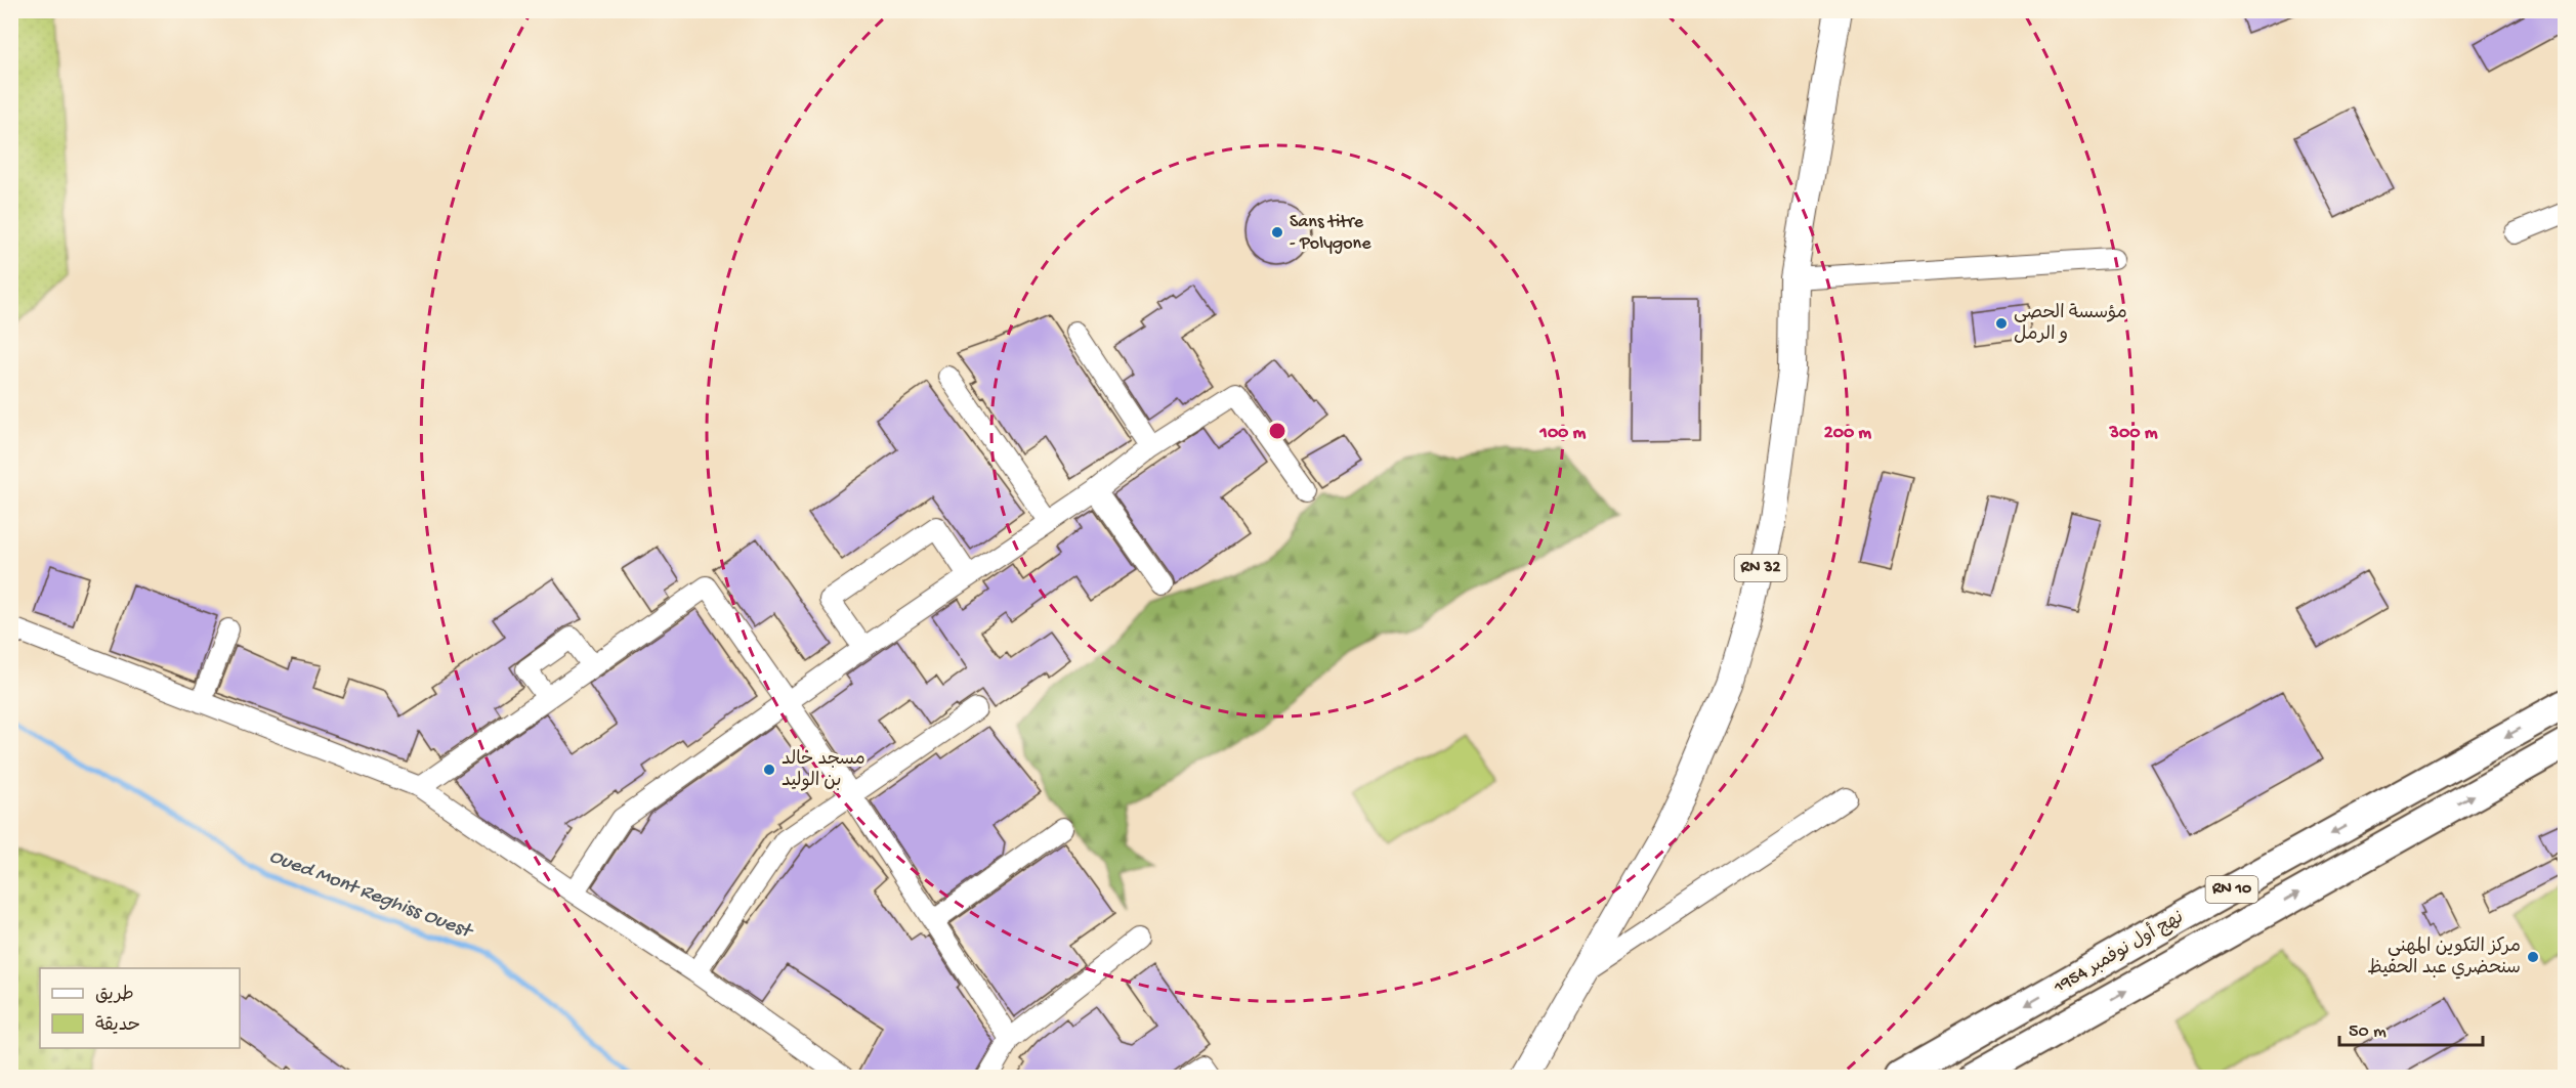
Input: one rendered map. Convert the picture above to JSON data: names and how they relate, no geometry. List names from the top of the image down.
{
  "streets": {
    "highway": ["RN 10", "نهج أول نوفمبر 1954"],
    "main road": ["RN 32"]
  },
  "water": ["Oued Mont Reghiss Ouest"],
  "places": [
    "Sans titre - Polygone",
    "مؤسسة الحصى و الرمل",
    "مسجد خالد بن الوليد",
    "مركز التكوين المهني سنحضري عبد الحفيظ"
  ],
  "legend": ["طريق", "حديقة"],
  "scale_bar": "50 m",
  "rings": ["100 m", "200 m", "300 m"]
}
